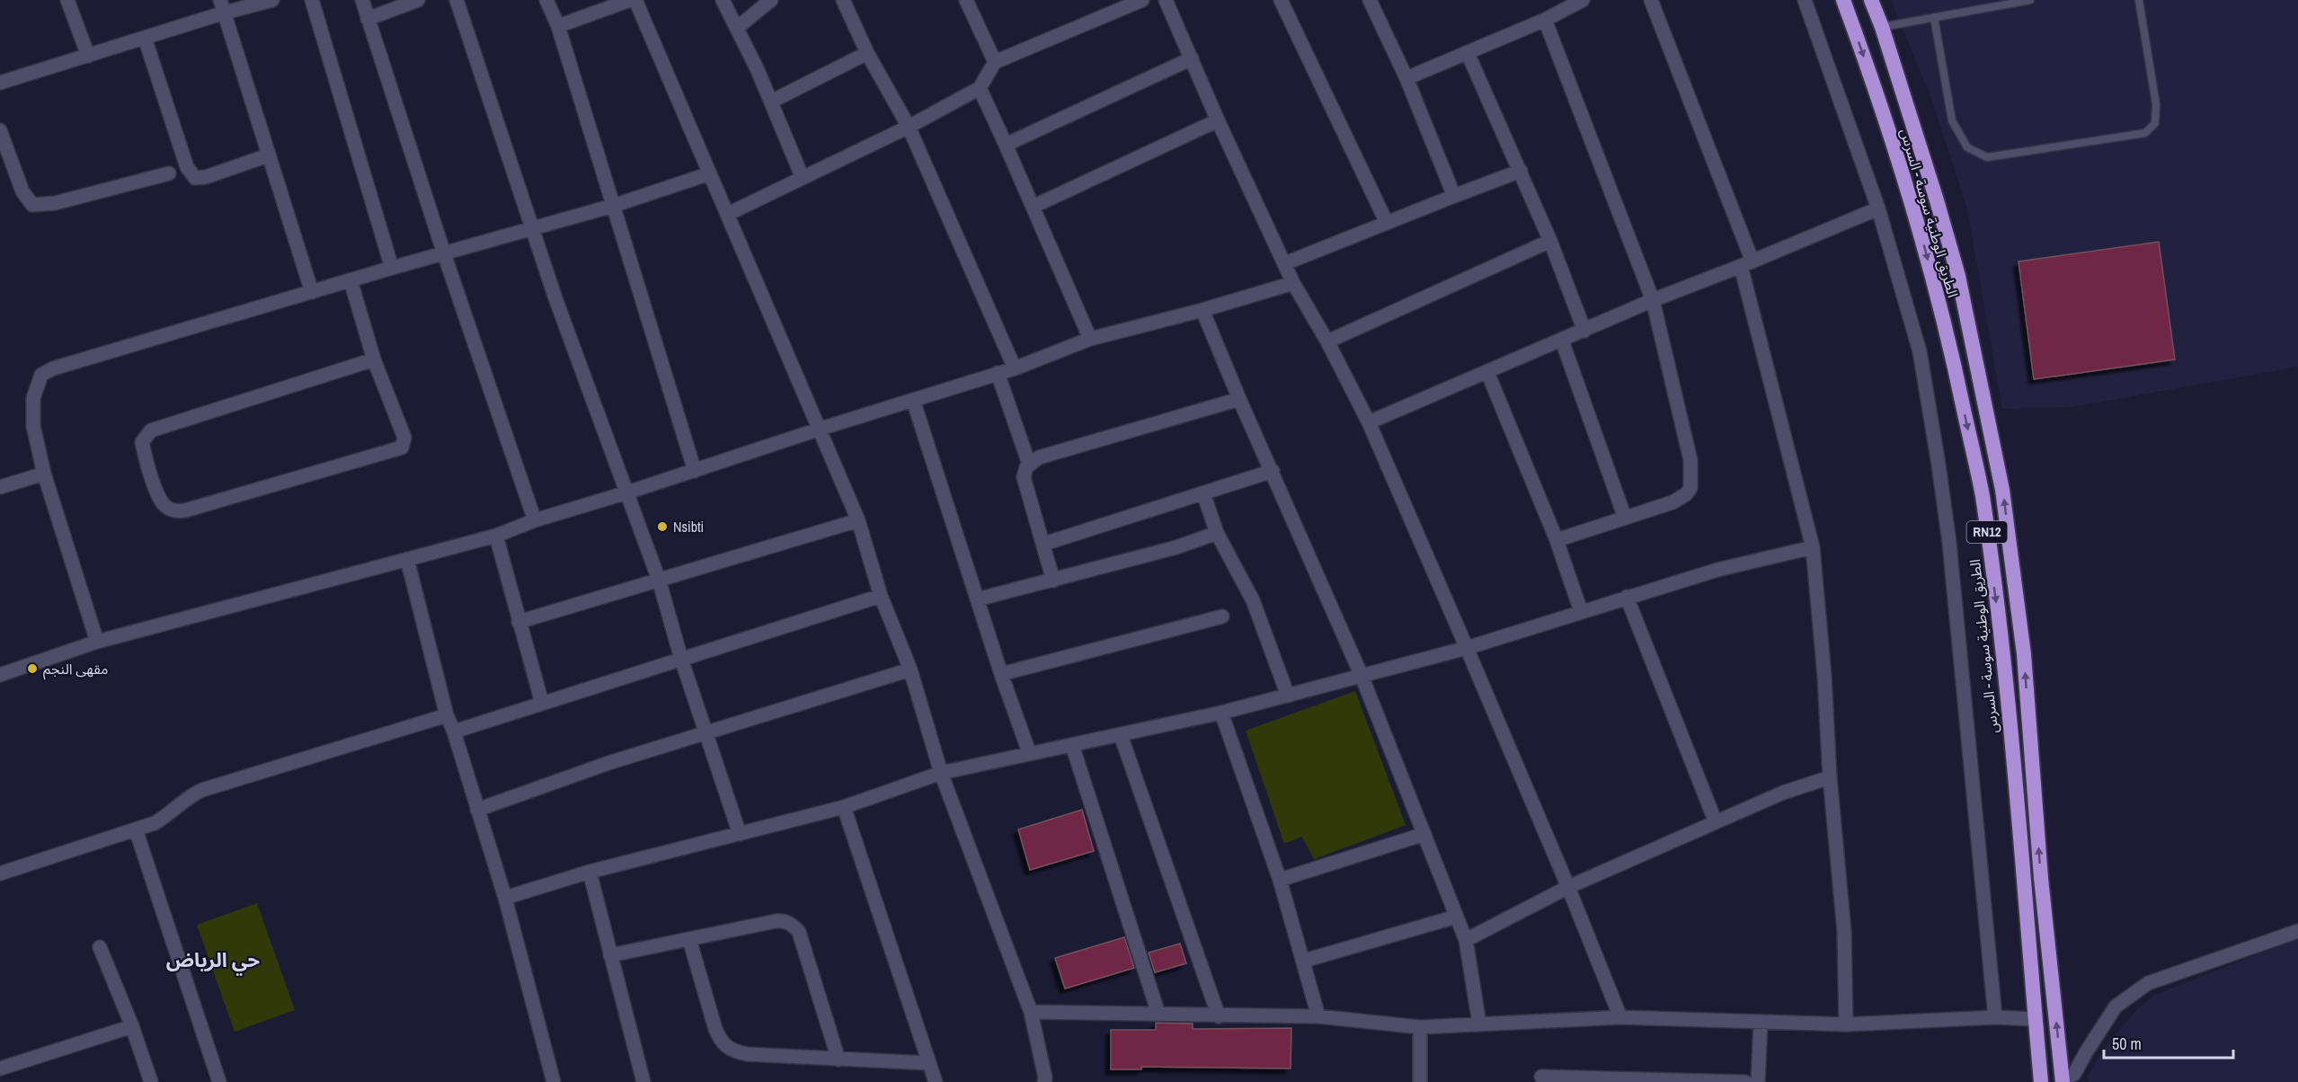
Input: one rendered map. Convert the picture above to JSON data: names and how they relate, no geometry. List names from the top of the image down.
{
  "streets": {
    "highway": ["الطريق الوطنية سوسة - السرس", "RN12"]
  },
  "districts": ["حي الرياض"],
  "places": ["Nsibti", "مقهى النجم"],
  "scale_bar": "50 m"
}
